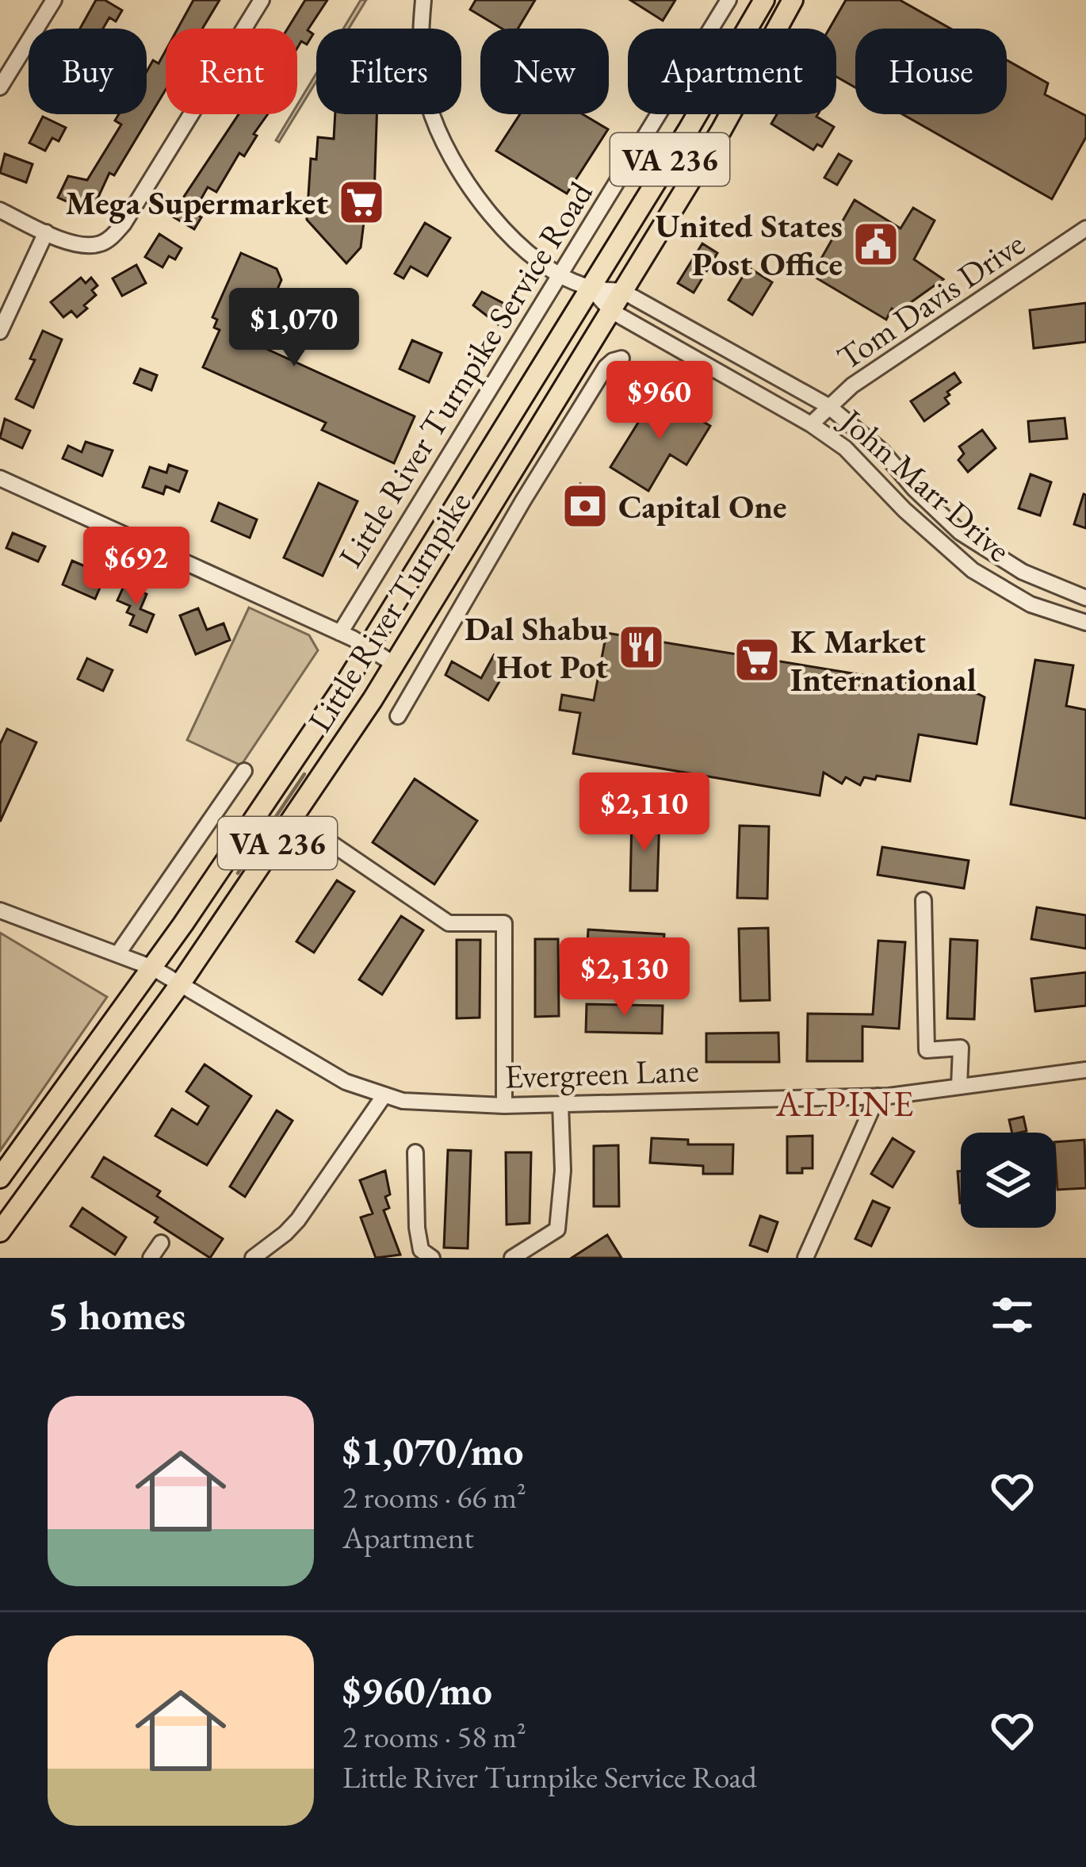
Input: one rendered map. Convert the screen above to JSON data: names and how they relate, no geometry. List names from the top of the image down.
{
  "streets": {
    "main road": ["VA 236", "Little River Turnpike"],
    "street": [
      "Tom Davis Drive",
      "Little River Turnpike Service Road",
      "John Marr Drive",
      "Evergreen Lane"
    ]
  },
  "crossings": [
    ["Tom Davis Drive", "John Marr Drive"],
    ["Little River Turnpike Service Road", "John Marr Drive"],
    ["John Marr Drive", "Little River Turnpike"],
    ["Little River Turnpike", "Evergreen Lane"]
  ],
  "districts": ["ALPINE"],
  "places": {
    "supermarket": ["Mega Supermarket", "K Market International"],
    "public building": ["United States Post Office"],
    "bank": ["Capital One"],
    "restaurant": ["Dal Shabu Hot Pot"]
  },
  "page": {
    "chip": [
      "Buy",
      "Rent",
      "Filters",
      "New",
      "Apartment",
      "House"
    ],
    "price": [
      "$1,070",
      "$960",
      "$692",
      "$2,110",
      "$2,130"
    ],
    "heading": "5 homes",
    "list": [
      {
        "name": "$1,070/mo",
        "note": "2 rooms · 66 m² · Apartment"
      },
      {
        "name": "$960/mo",
        "note": "2 rooms · 58 m² · Little River Turnpike Service Road"
      }
    ]
  }
}
